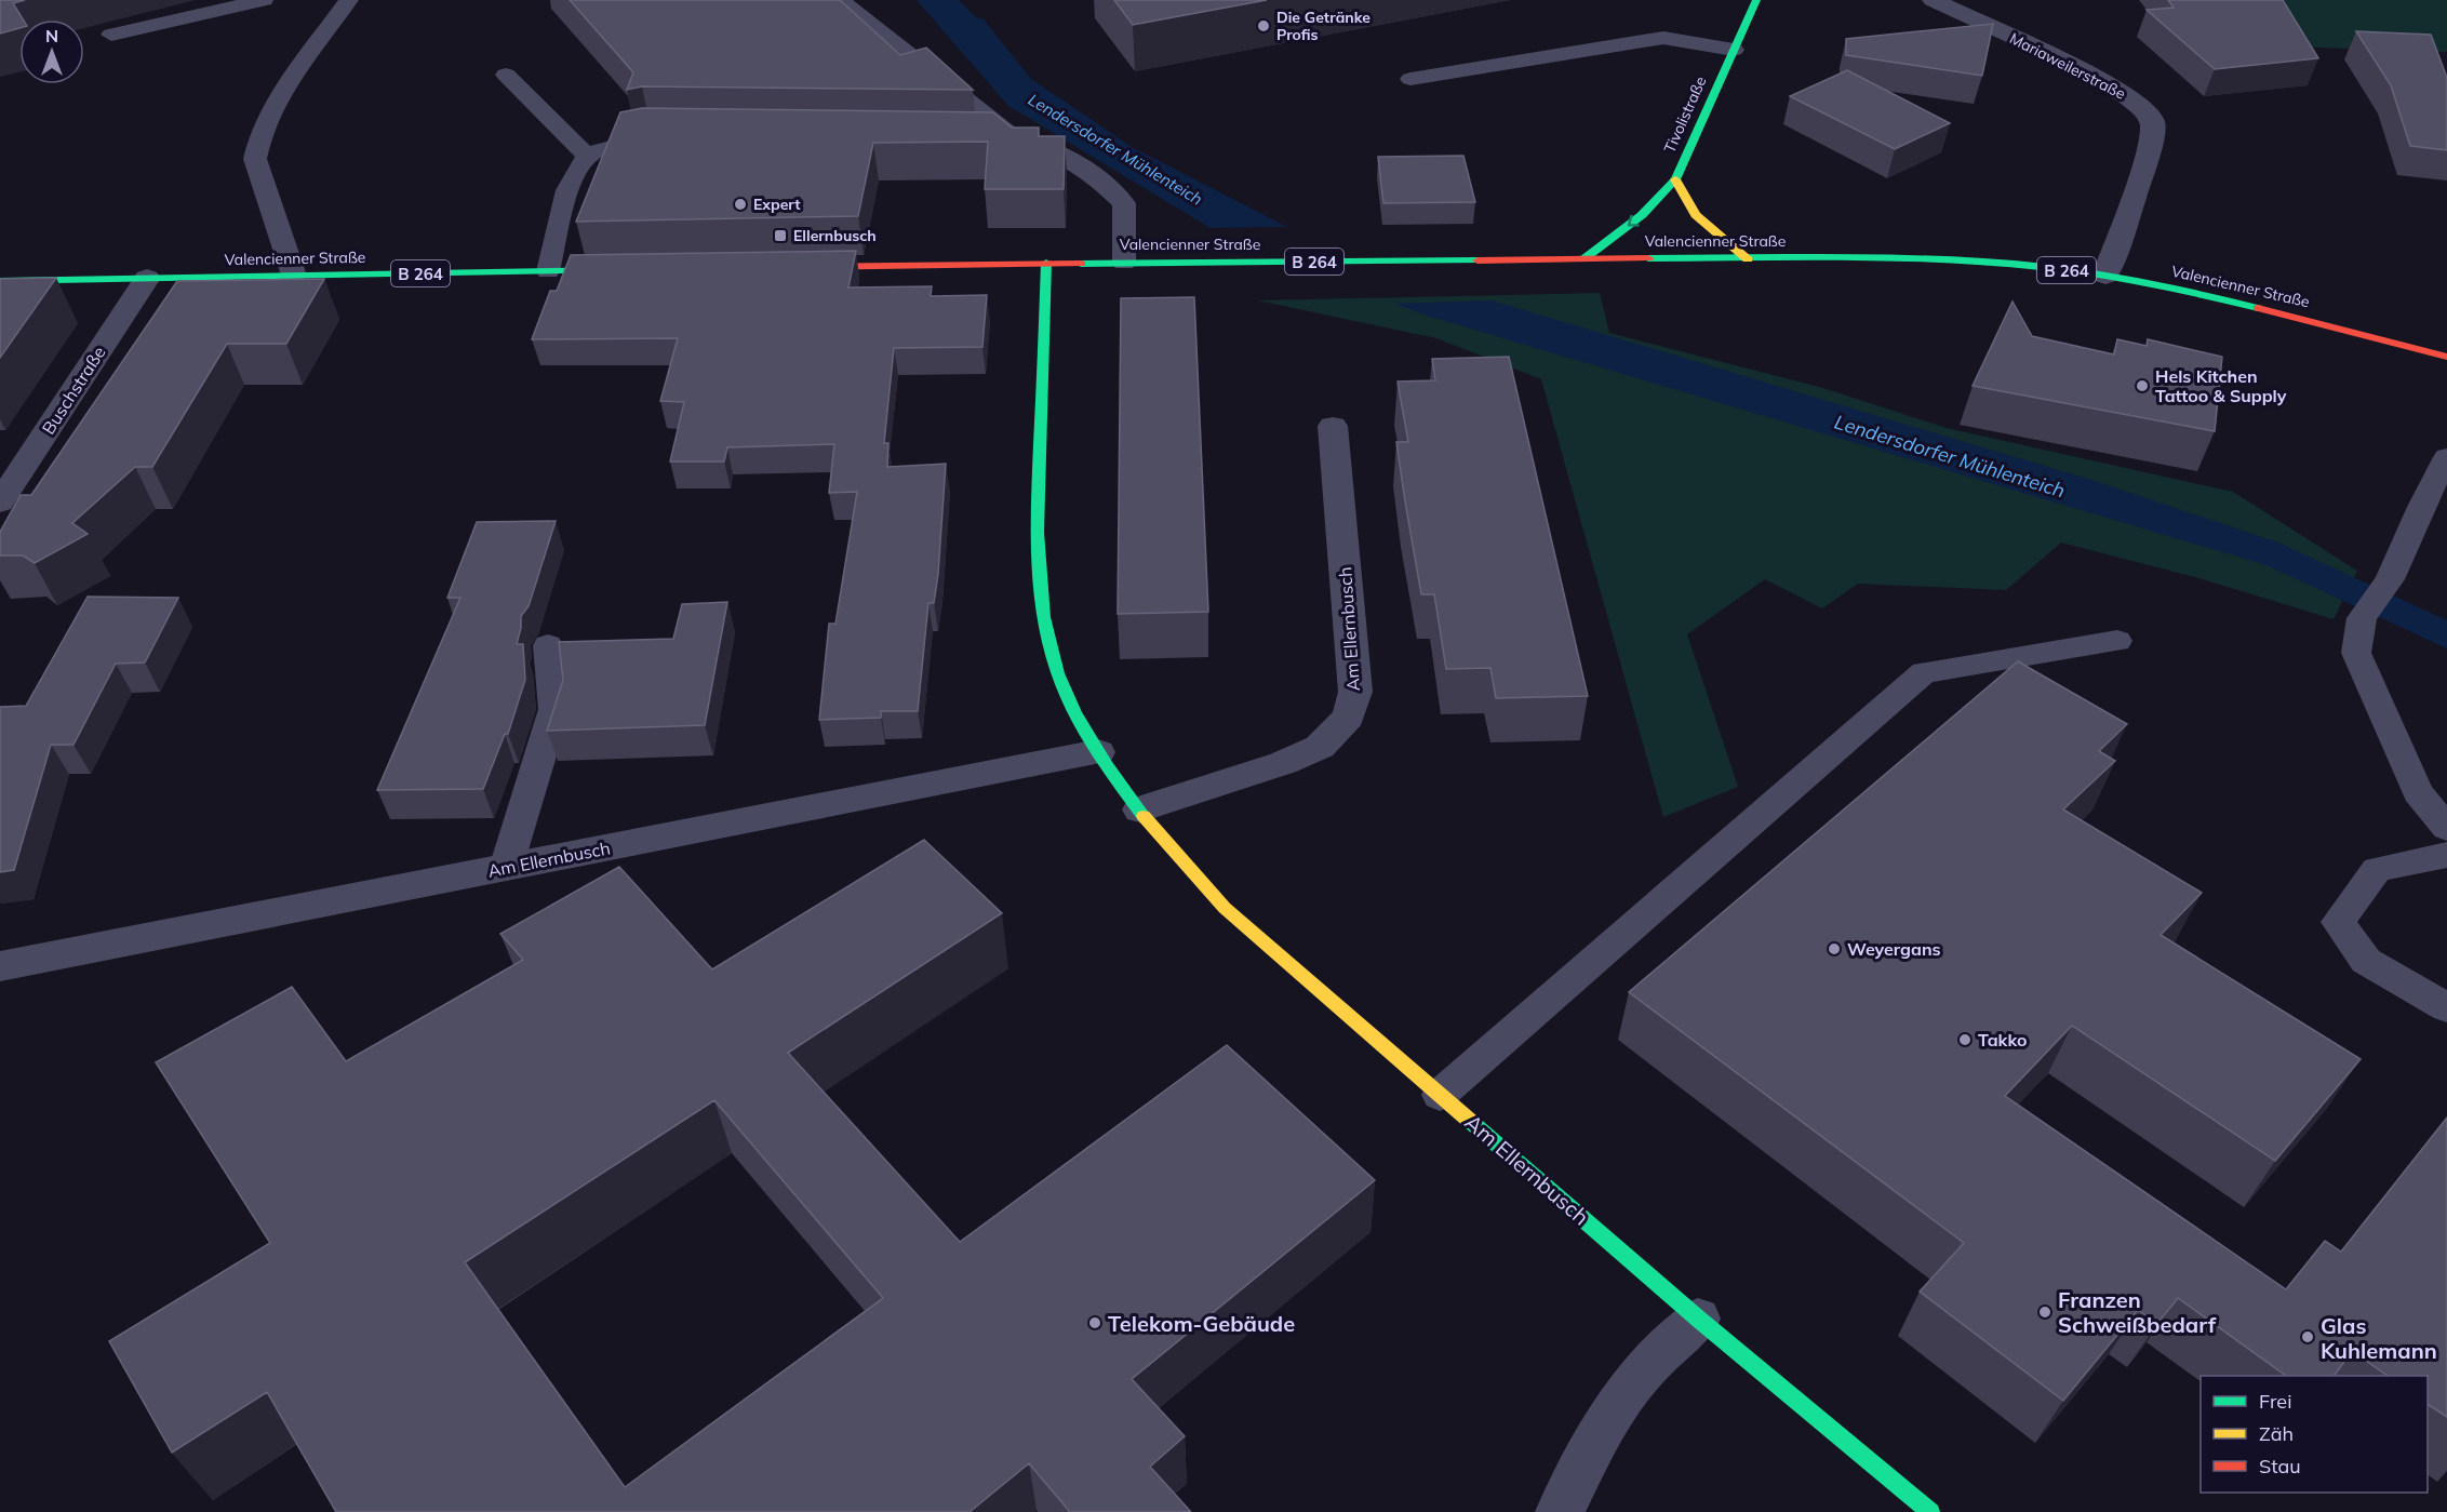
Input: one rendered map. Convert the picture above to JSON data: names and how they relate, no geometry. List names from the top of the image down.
{
  "streets": {
    "main road": [
      "Tivolistraße",
      "Valencienner Straße",
      "B 264",
      "Am Ellernbusch"
    ],
    "street": ["Mariaweilerstraße", "Buschstraße"]
  },
  "crossings": [
    ["Mariaweilerstraße", "Valencienner Straße"],
    ["Tivolistraße", "Valencienner Straße"],
    ["Valencienner Straße", "Buschstraße"],
    ["Valencienner Straße", "Am Ellernbusch"]
  ],
  "water": ["Lendersdorfer Mühlenteich"],
  "places": {
    "other": [
      "Die Getränke Profis",
      "Expert",
      "Hels Kitchen Tattoo & Supply",
      "Weyergans",
      "Takko",
      "Franzen Schweißbedarf",
      "Telekom-Gebäude",
      "Glas Kuhlemann"
    ],
    "transit": ["Ellernbusch"]
  },
  "legend": ["Frei", "Zäh", "Stau"],
  "north": "top"
}
